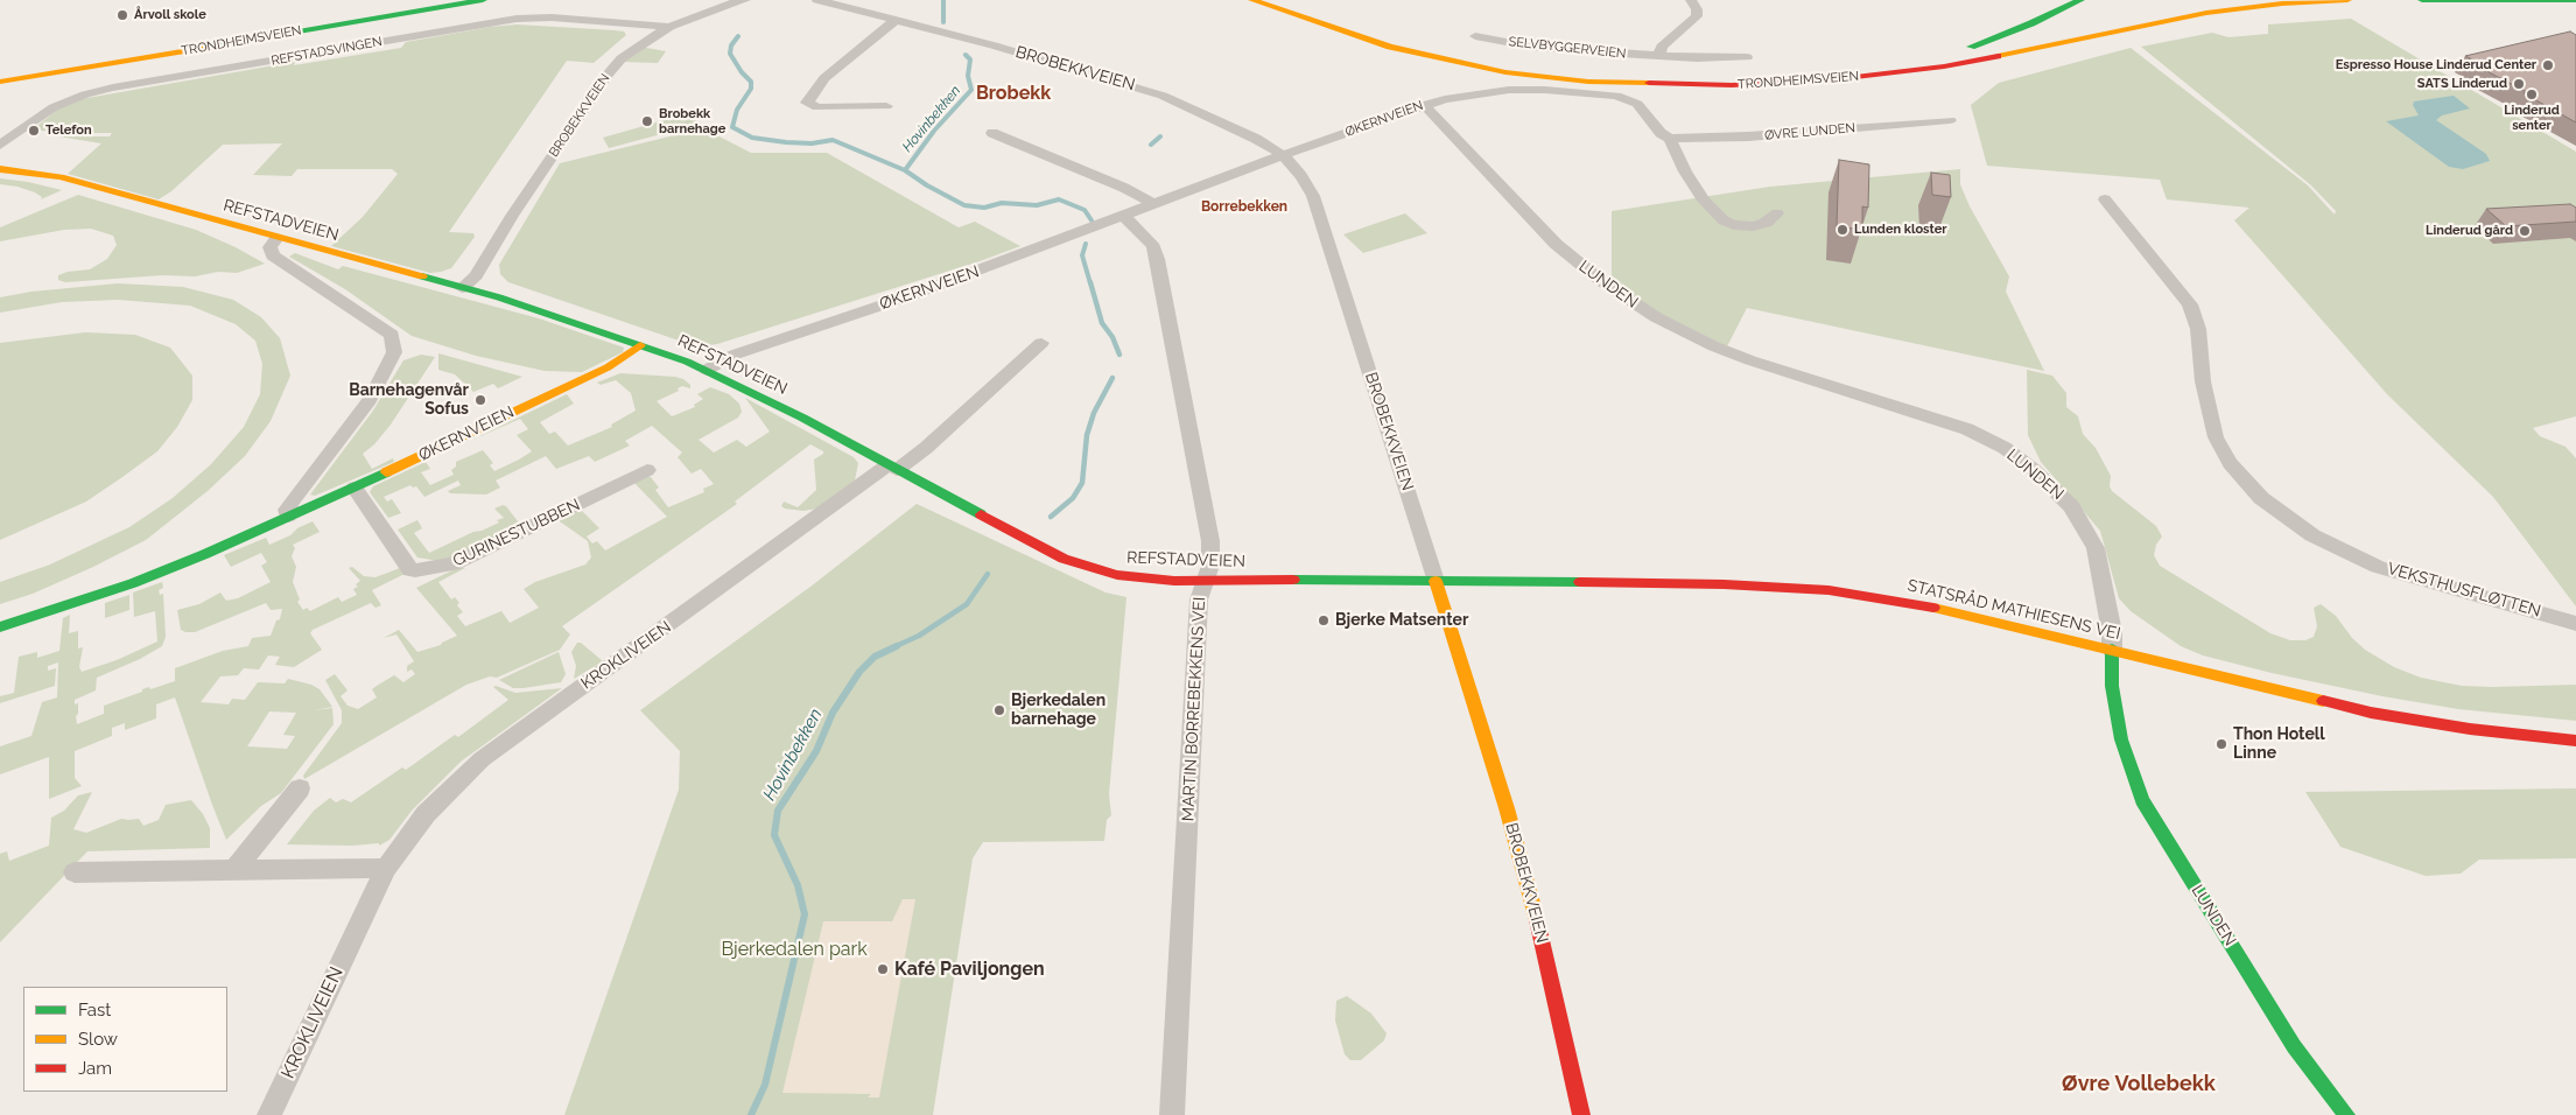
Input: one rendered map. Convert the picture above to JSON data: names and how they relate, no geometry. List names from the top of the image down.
{
  "streets": {
    "main road": [
      "TRONDHEIMSVEIEN",
      "BROBEKKVEIEN",
      "ØKERNVEIEN",
      "REFSTADVEIEN",
      "LUNDEN",
      "STATSRÅD MATHIESENS VEI"
    ],
    "street": [
      "SELVBYGGERVEIEN",
      "REFSTADSVINGEN",
      "ØVRE LUNDEN",
      "GURINESTUBBEN",
      "VEKSTHUSFLØTTEN",
      "KROKLIVEIEN",
      "MARTIN BORREBEKKENS VEI"
    ]
  },
  "crossings": [
    ["REFSTADSVINGEN", "BROBEKKVEIEN"],
    ["BROBEKKVEIEN", "ØKERNVEIEN"],
    ["BROBEKKVEIEN", "REFSTADVEIEN"],
    ["BROBEKKVEIEN", "STATSRÅD MATHIESENS VEI"],
    ["ØKERNVEIEN", "ØVRE LUNDEN"],
    ["ØKERNVEIEN", "REFSTADVEIEN"],
    ["ØKERNVEIEN", "LUNDEN"],
    ["ØKERNVEIEN", "GURINESTUBBEN"],
    ["ØKERNVEIEN", "MARTIN BORREBEKKENS VEI"],
    ["REFSTADVEIEN", "STATSRÅD MATHIESENS VEI"],
    ["REFSTADVEIEN", "KROKLIVEIEN"],
    ["REFSTADVEIEN", "MARTIN BORREBEKKENS VEI"],
    ["LUNDEN", "STATSRÅD MATHIESENS VEI"]
  ],
  "districts": ["Brobekk", "Borrebekken", "Øvre Vollebekk"],
  "water": ["Hovinbekken"],
  "parks": ["Bjerkedalen park"],
  "places": [
    "Årvoll skole",
    "Espresso House Linderud Center",
    "SATS Linderud",
    "Linderud senter",
    "Brobekk barnehage",
    "Telefon",
    "Lunden kloster",
    "Linderud gård",
    "Barnehagenvår Sofus",
    "Bjerke Matsenter",
    "Bjerkedalen barnehage",
    "Thon Hotell Linne",
    "Kafé Paviljongen"
  ],
  "legend": ["Fast", "Slow", "Jam"]
}
